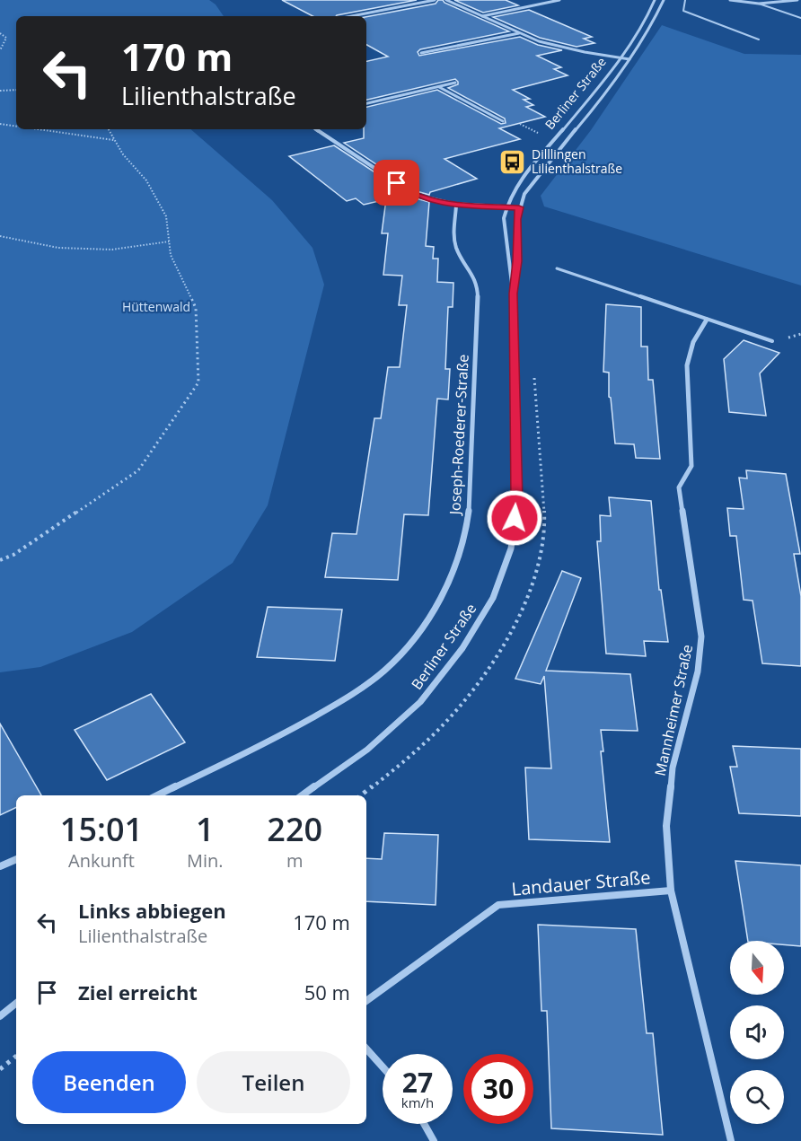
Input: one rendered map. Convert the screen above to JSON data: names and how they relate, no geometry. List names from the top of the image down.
{
  "streets": {
    "street": [
      "Berliner Straße",
      "Joseph-Roederer-Straße",
      "Mannheimer Straße",
      "Landauer Straße"
    ]
  },
  "crossings": [
    ["Mannheimer Straße", "Landauer Straße"]
  ],
  "parks": ["Hüttenwald"],
  "places": {
    "bus stop": ["Dilllingen Lilienthalstraße"]
  },
  "north": "bottom",
  "page": {
    "turn": ["170 m", "Lilienthalstraße"],
    "eta": [
      "15:01",
      "Ankunft",
      "1",
      "Min.",
      "220",
      "m"
    ],
    "list": [
      {
        "name": "Links abbiegen",
        "note": "Lilienthalstraße",
        "value": "170 m"
      },
      {
        "name": "Ziel erreicht",
        "value": "50 m"
      }
    ],
    "buttons": ["Beenden", "Teilen"],
    "speed": "27 km/h",
    "limit": "30"
  }
}
